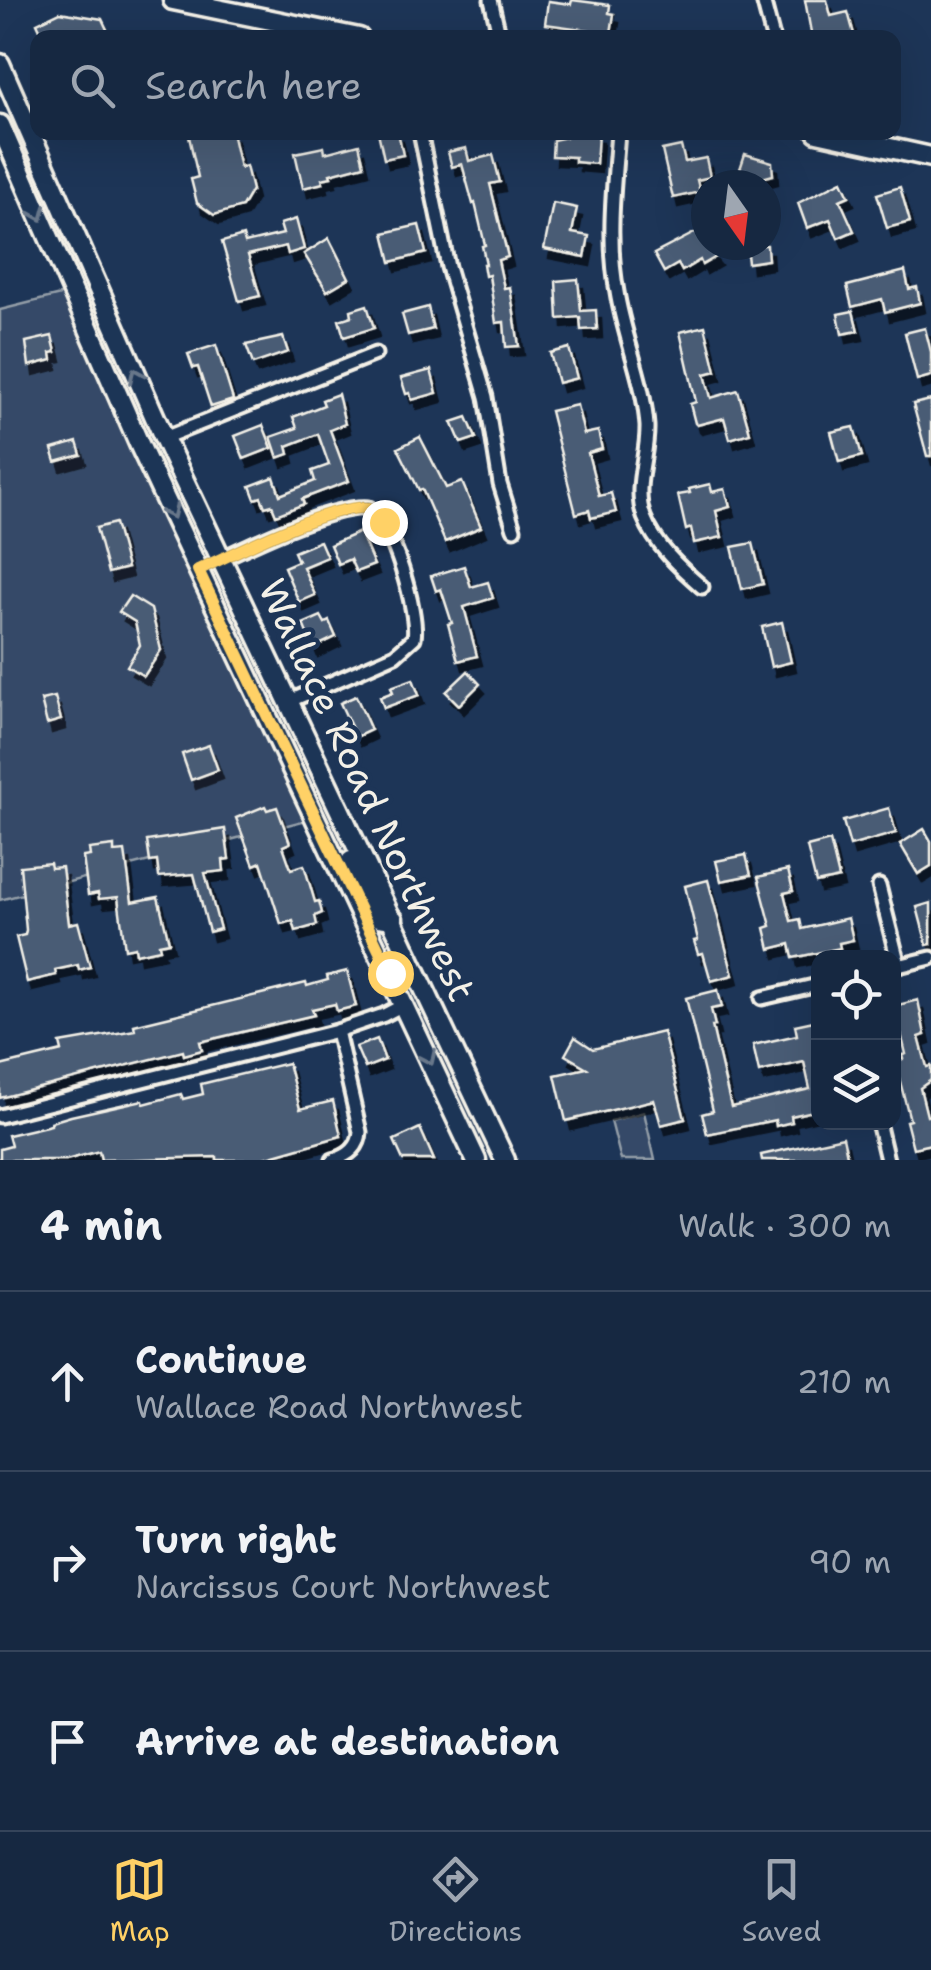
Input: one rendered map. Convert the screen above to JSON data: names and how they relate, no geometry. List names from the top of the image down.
{
  "streets": {
    "main road": ["Wallace Road Northwest"]
  },
  "north": "bottom",
  "page": {
    "search": "Search here",
    "heading": ["4 min", "Walk · 300 m"],
    "list": [
      ["Continue", "Wallace Road Northwest", "210 m"],
      ["Turn right", "Narcissus Court Northwest", "90 m"],
      "Arrive at destination"
    ],
    "nav": ["Map", "Directions", "Saved"]
  }
}
